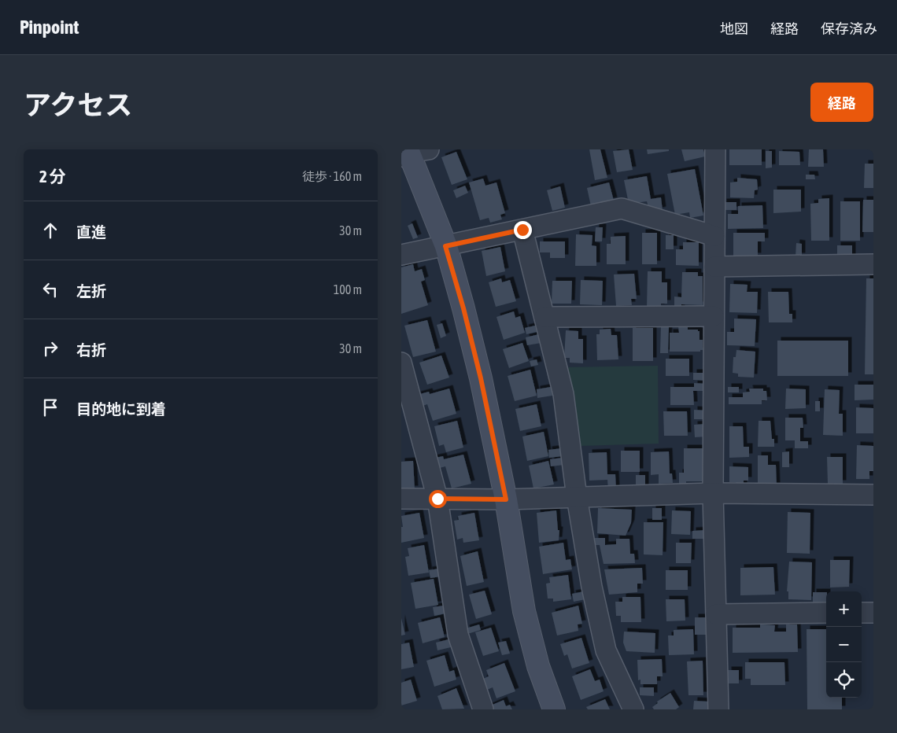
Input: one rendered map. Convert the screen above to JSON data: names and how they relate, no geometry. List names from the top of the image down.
{
  "page": {
    "header": "Pinpoint",
    "nav": ["地図", "経路", "保存済み"],
    "title": "アクセス",
    "buttons": "経路",
    "heading": ["2 分", "徒歩 · 160 m"],
    "list": [
      ["直進", "30 m"],
      ["左折", "100 m"],
      ["右折", "30 m"],
      "目的地に到着"
    ],
    "map_buttons": ["+", "−"]
  }
}
